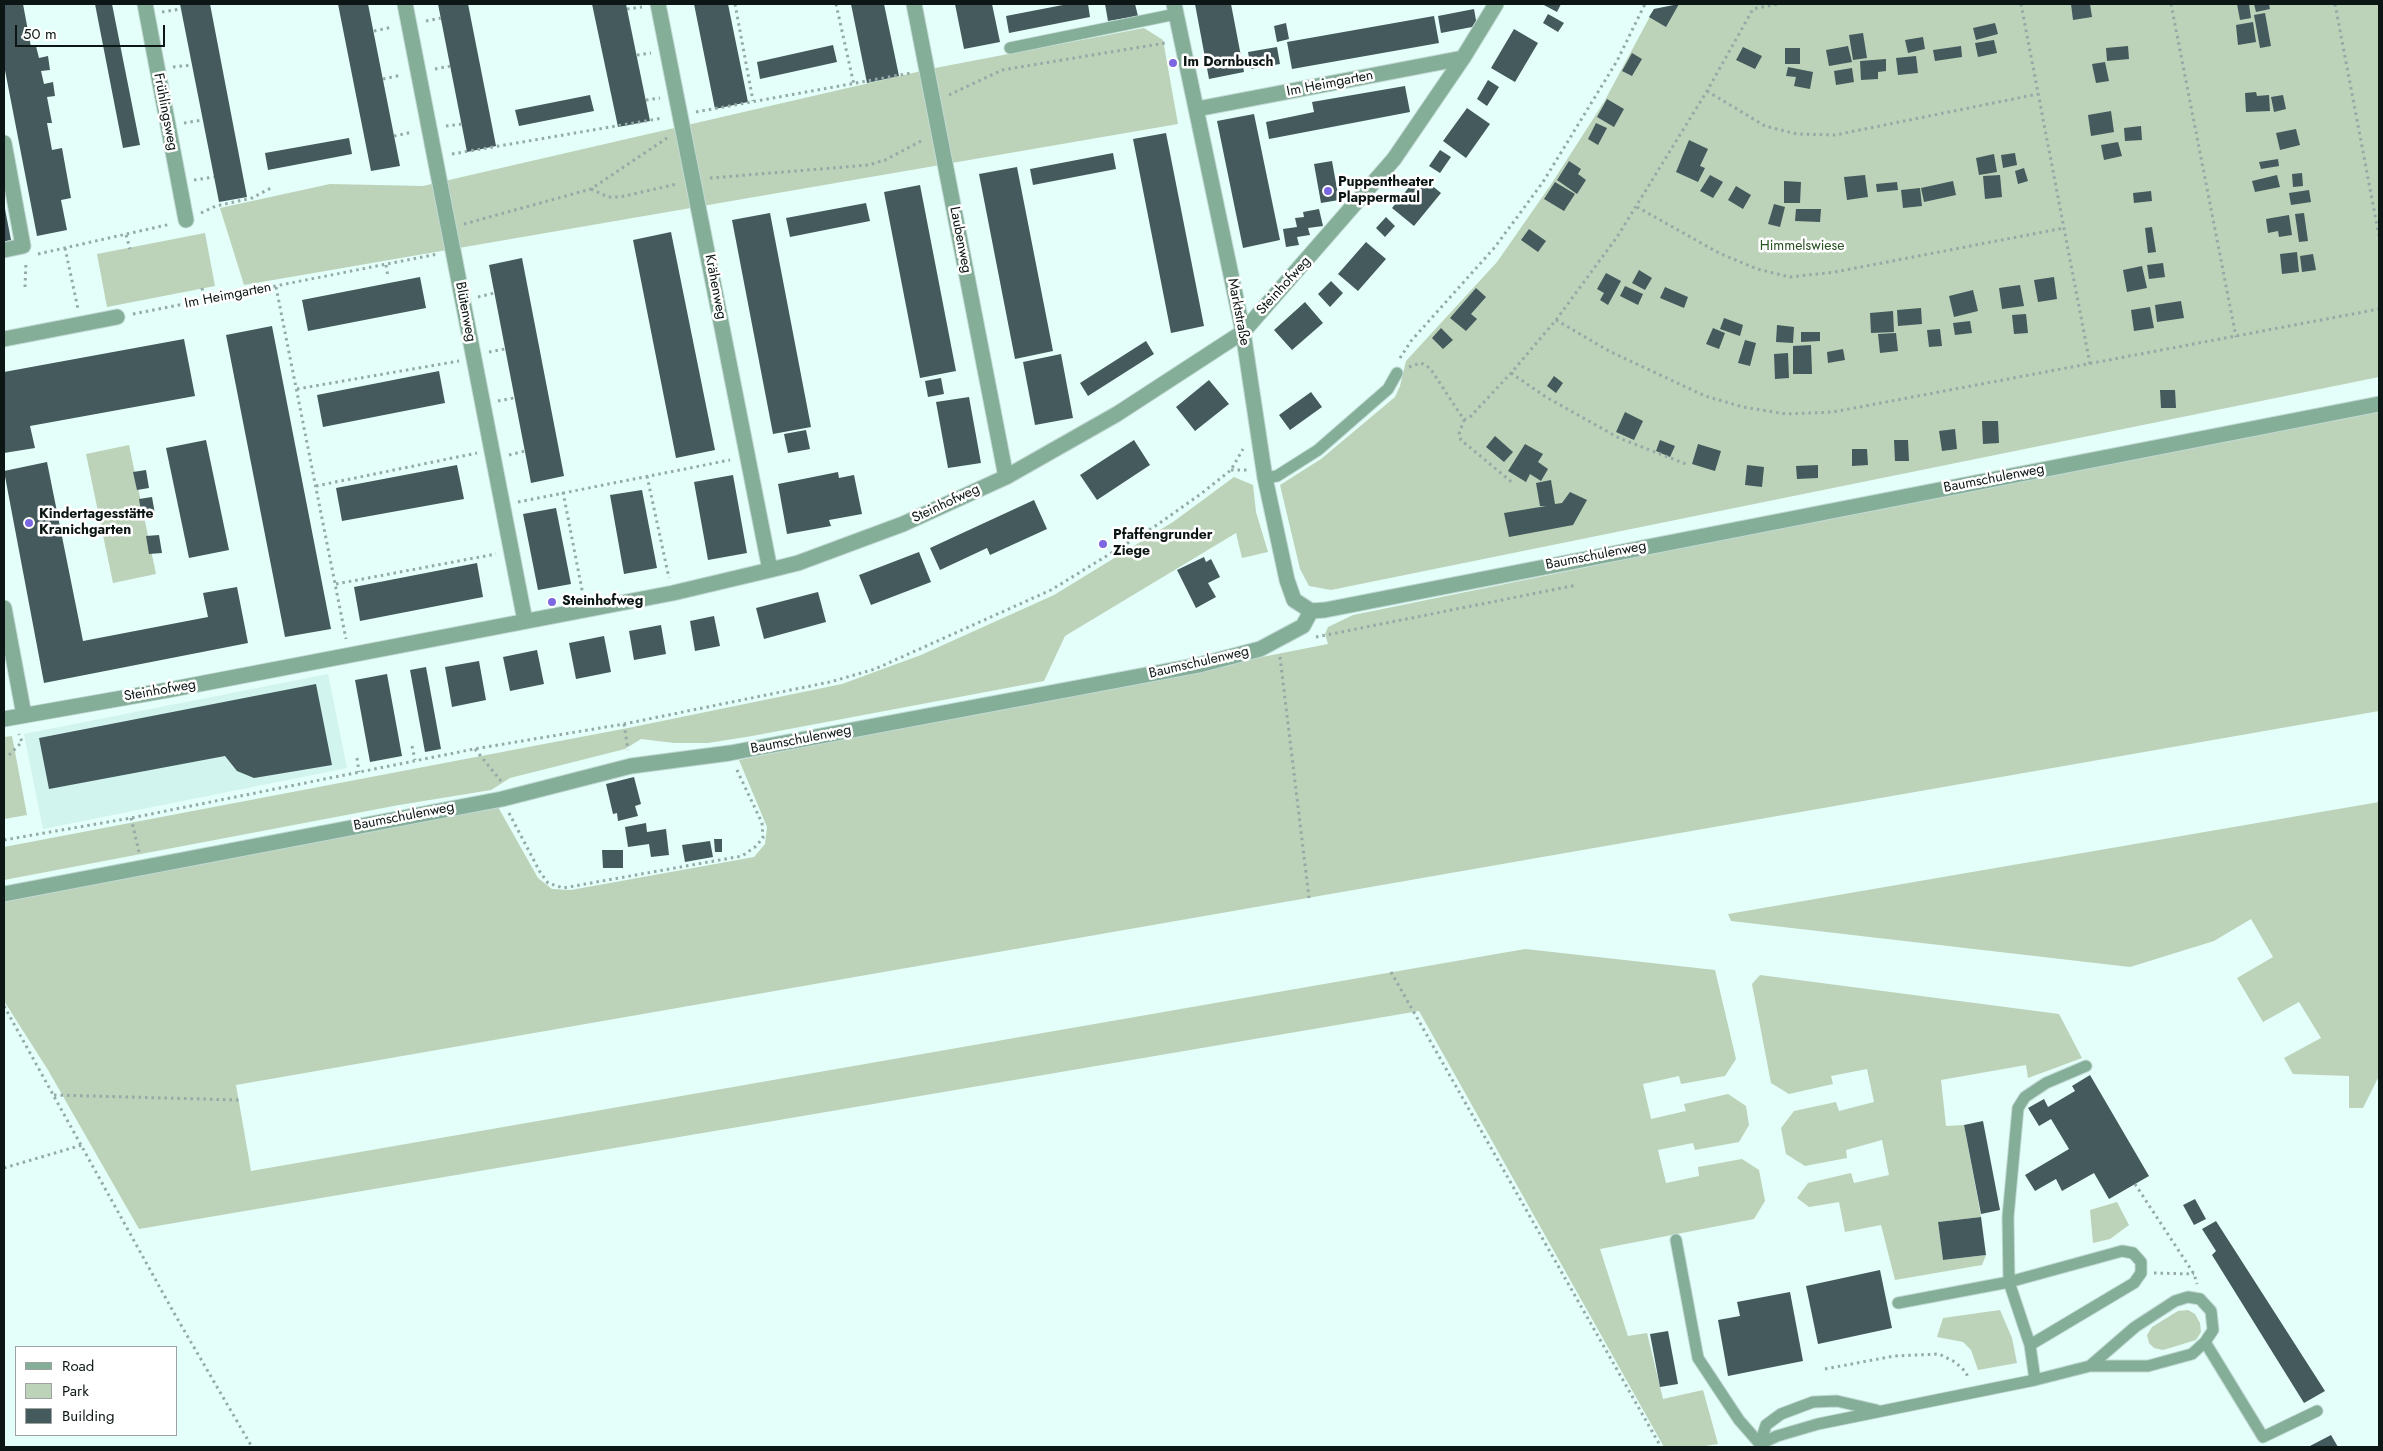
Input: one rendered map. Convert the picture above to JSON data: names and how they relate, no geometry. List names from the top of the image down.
{
  "streets": {
    "street": [
      "Im Heimgarten",
      "Frühlingsweg",
      "Laubenweg",
      "Steinhofweg",
      "Krähenweg",
      "Blütenweg",
      "Marktstraße",
      "Baumschulenweg"
    ]
  },
  "crossings": [
    ["Im Heimgarten", "Steinhofweg"],
    ["Im Heimgarten", "Blütenweg"],
    ["Im Heimgarten", "Marktstraße"],
    ["Laubenweg", "Steinhofweg"],
    ["Steinhofweg", "Krähenweg"],
    ["Steinhofweg", "Blütenweg"],
    ["Steinhofweg", "Marktstraße"],
    ["Marktstraße", "Baumschulenweg"]
  ],
  "parks": ["Himmelswiese"],
  "places": [
    "Im Dornbusch",
    "Puppentheater Plappermaul",
    "Kindertagesstätte Kranichgarten",
    "Pfaffengrunder Ziege",
    "Steinhofweg"
  ],
  "legend": ["Road", "Park", "Building"],
  "scale_bar": "50 m"
}
